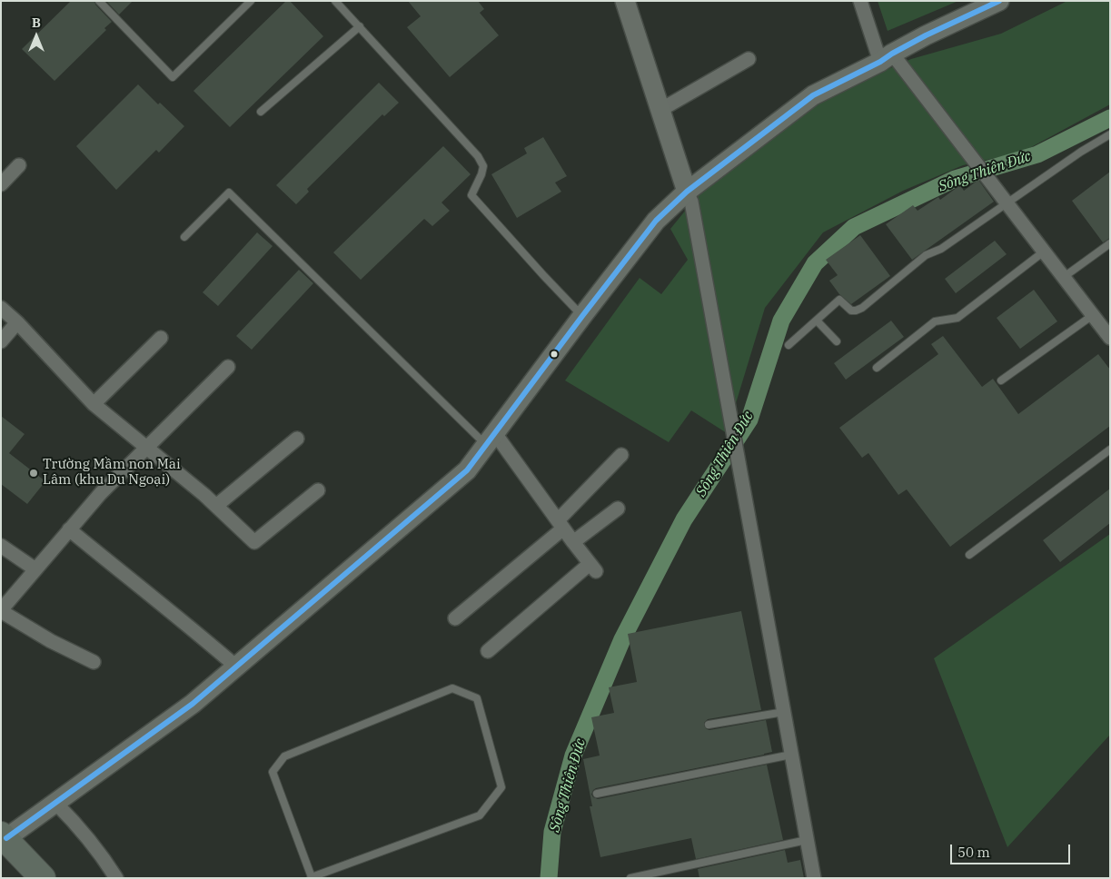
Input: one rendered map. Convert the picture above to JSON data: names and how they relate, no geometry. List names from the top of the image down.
{
  "water": ["Sông Thiên Đức"],
  "places": ["Trường Mầm non Mai Lâm (khu Du Ngoại)"],
  "scale_bar": "50 m",
  "north": "top"
}
